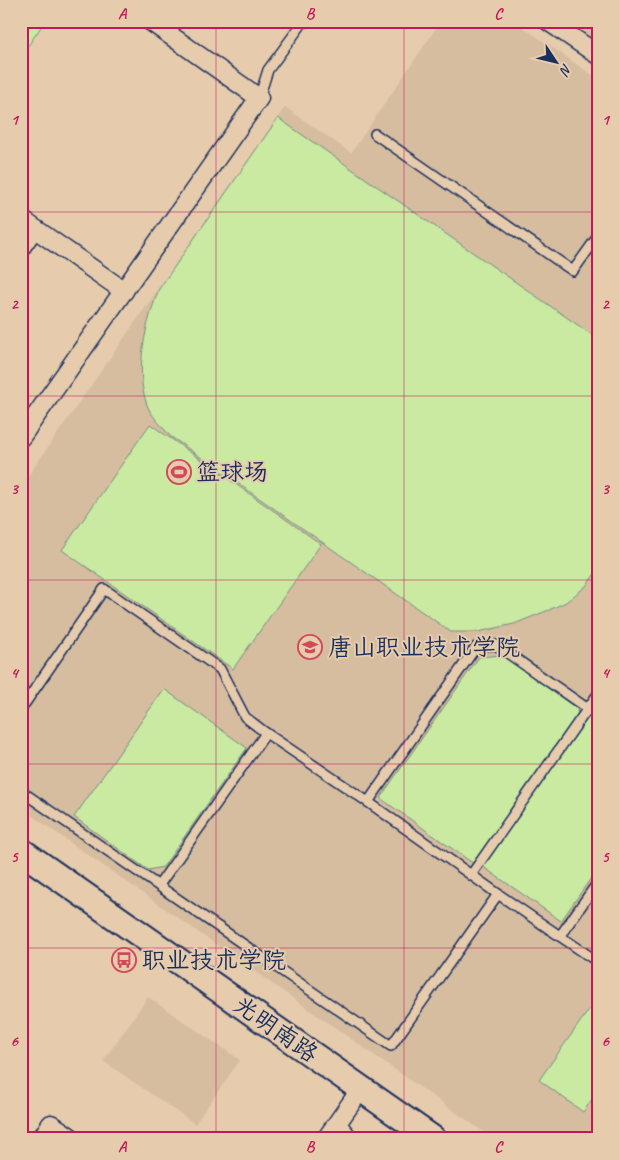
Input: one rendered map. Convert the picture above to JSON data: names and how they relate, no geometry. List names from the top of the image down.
{
  "streets": {
    "main road": ["光明南路"]
  },
  "places": {
    "sports": ["篮球场"],
    "school or university": ["唐山职业技术学院"],
    "bus stop": ["职业技术学院"]
  },
  "north": "bottom right",
  "grid": {
    "columns": ["A", "B", "C"],
    "rows": [
      "1",
      "2",
      "3",
      "4",
      "5",
      "6"
    ]
  }
}
